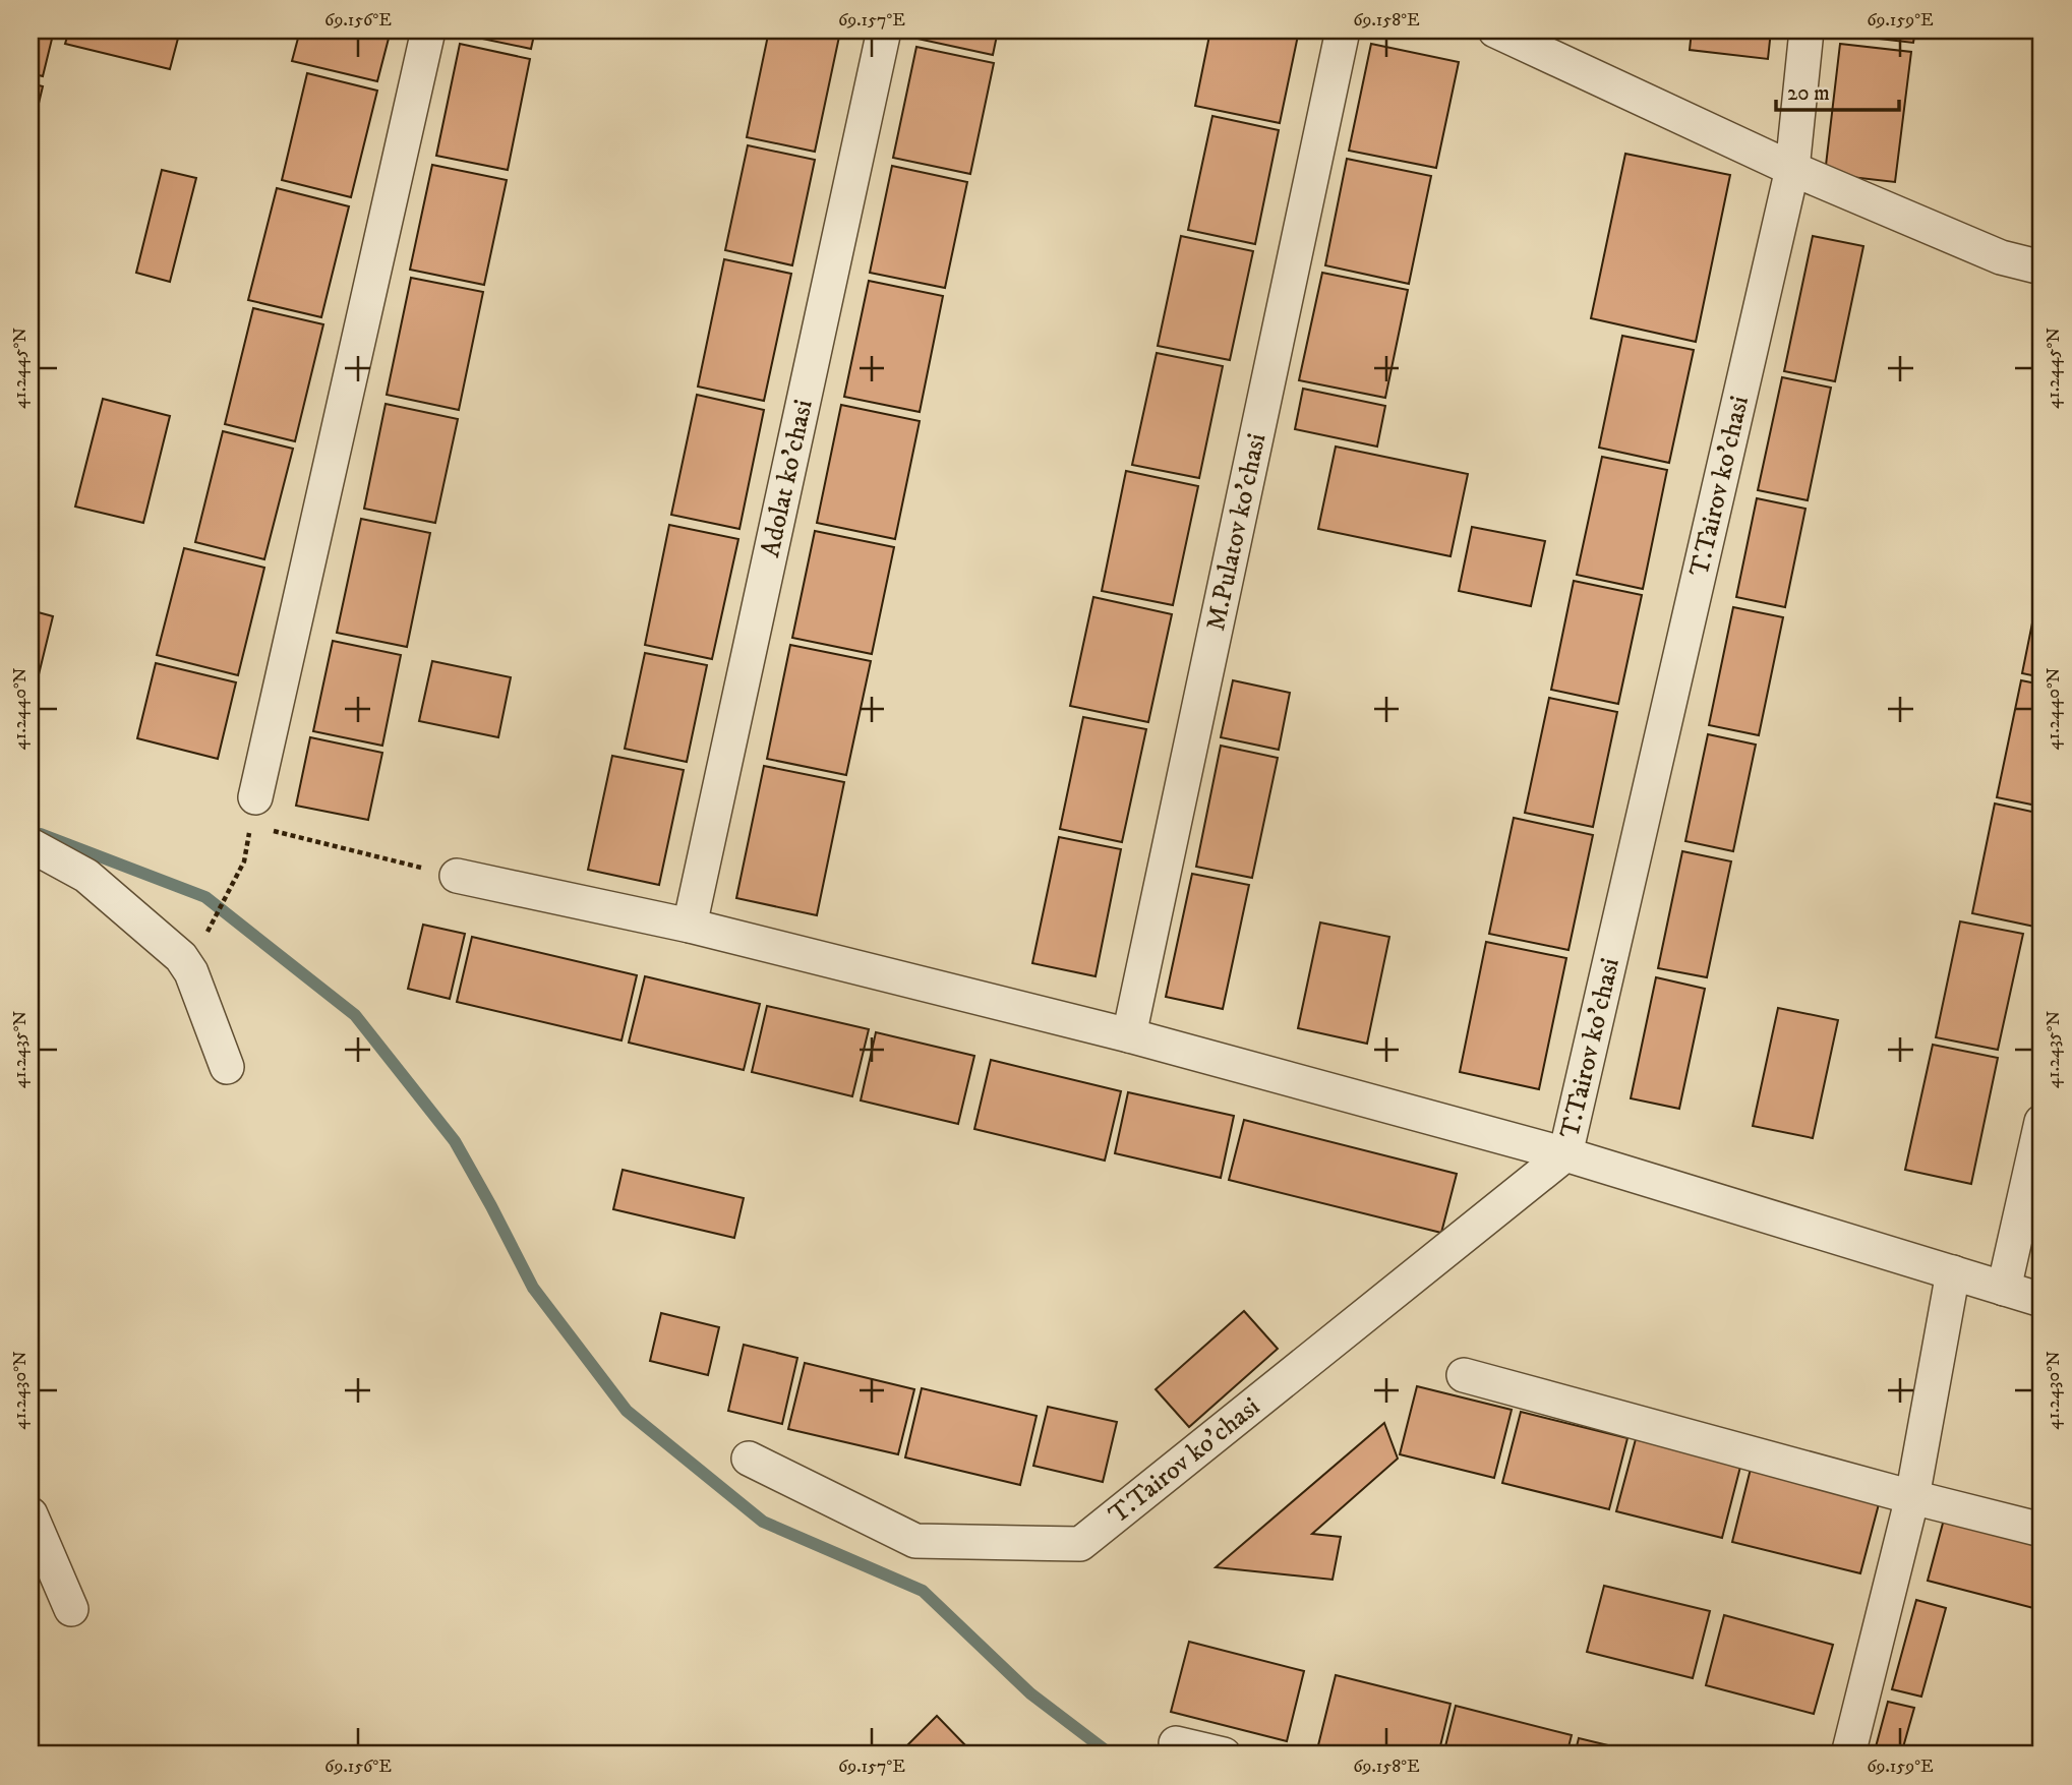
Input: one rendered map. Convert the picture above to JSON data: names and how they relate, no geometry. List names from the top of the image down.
{
  "streets": {
    "street": ["Adolat ko'chasi", "T.Tairov ko'chasi", "M.Pulatov ko'chasi"]
  },
  "scale_bar": "20 m",
  "coordinates": [
    "69.156°E",
    "69.157°E",
    "69.158°E",
    "69.159°E",
    "41.2445°N",
    "41.2440°N",
    "41.2435°N",
    "41.2430°N"
  ]
}
